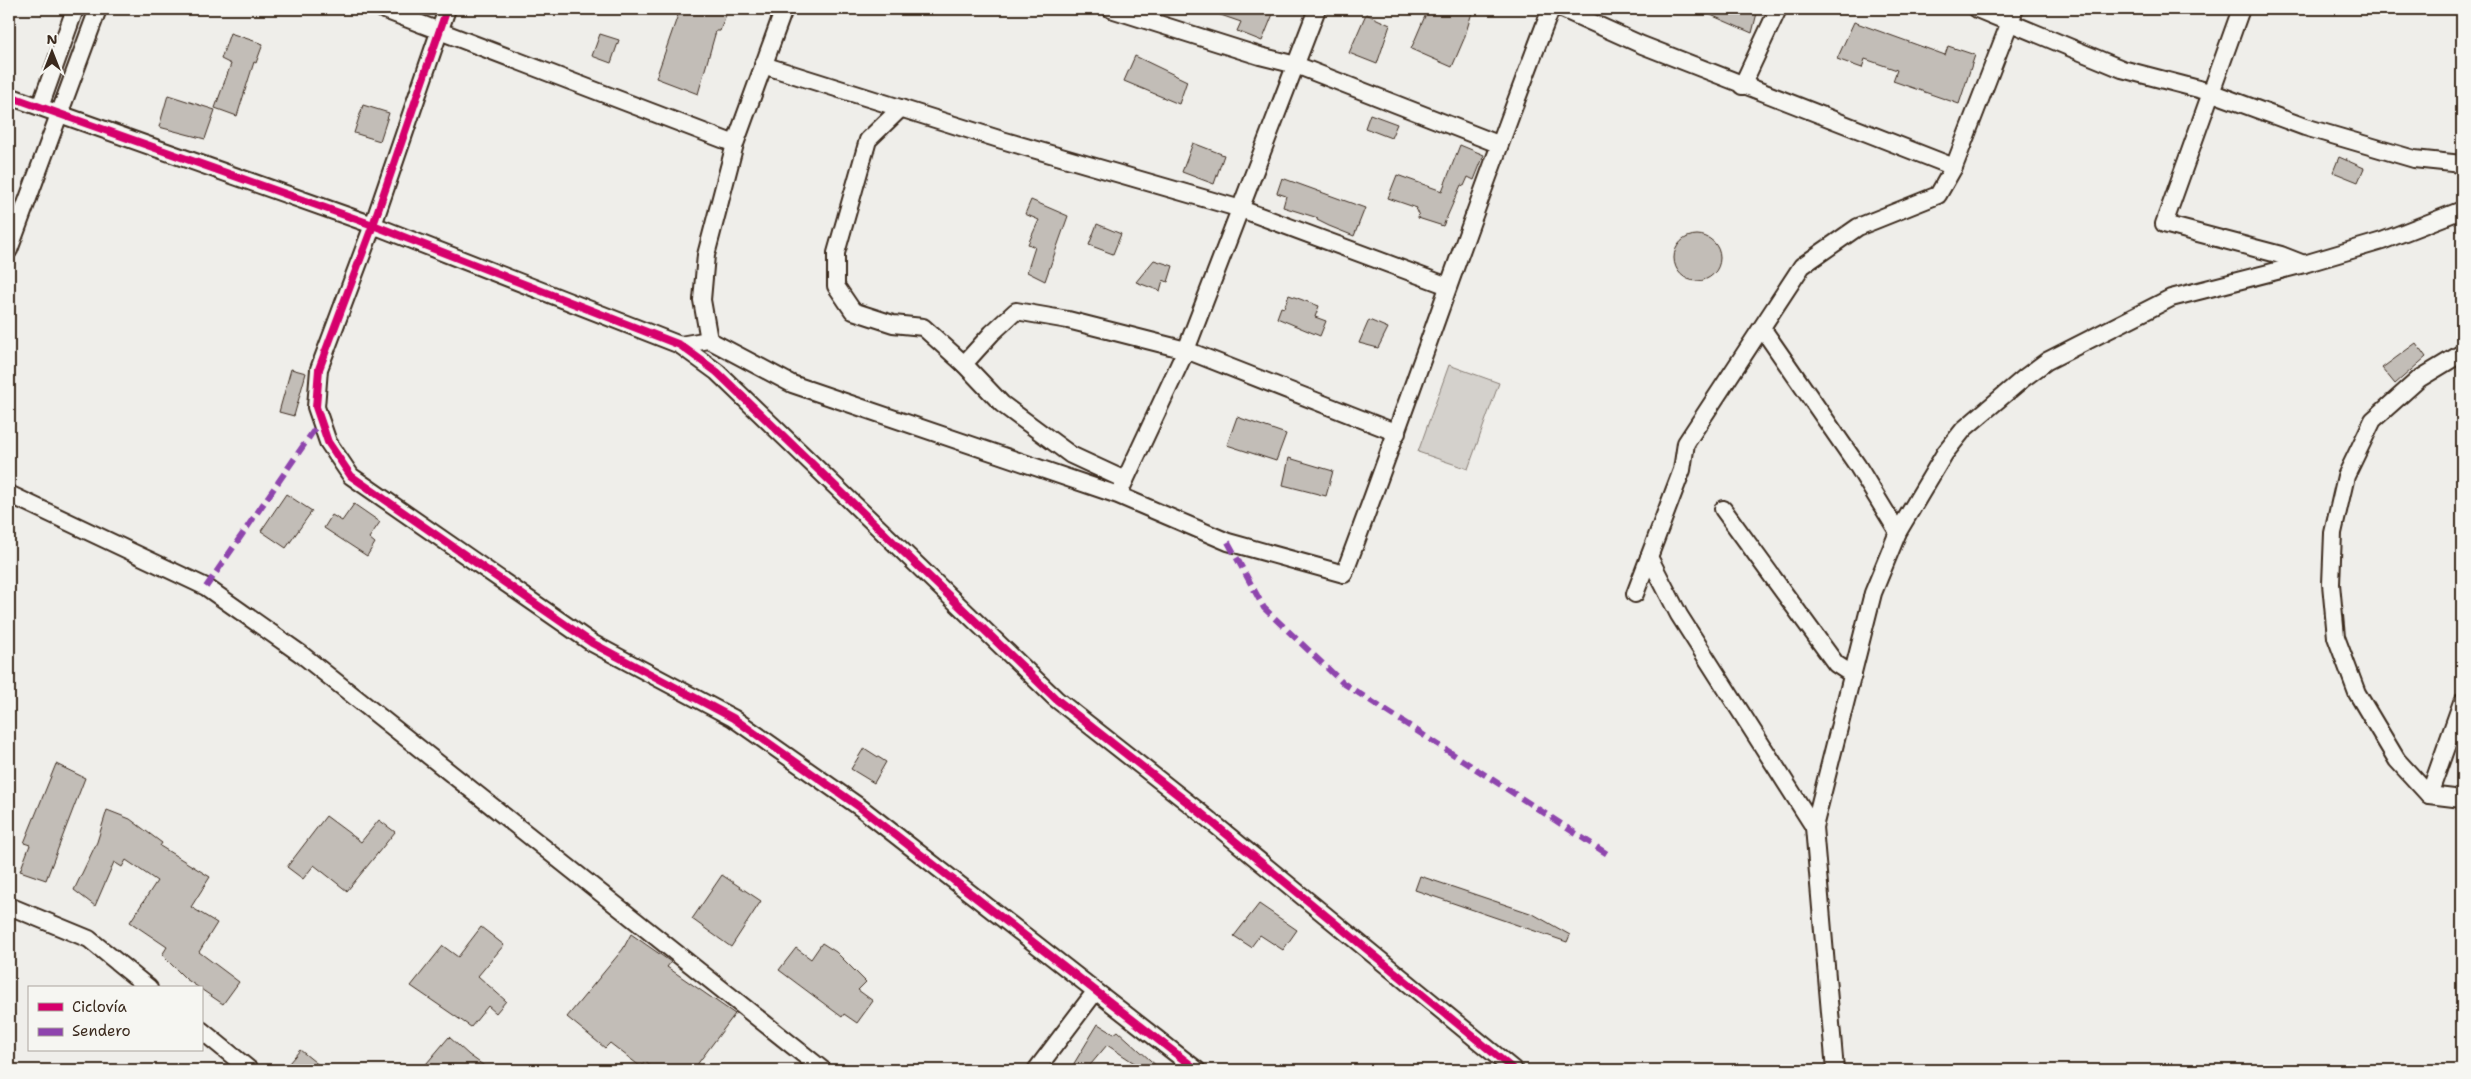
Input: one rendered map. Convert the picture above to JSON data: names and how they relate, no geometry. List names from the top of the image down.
{
  "legend": ["Ciclovía", "Sendero"],
  "north": "top"
}
